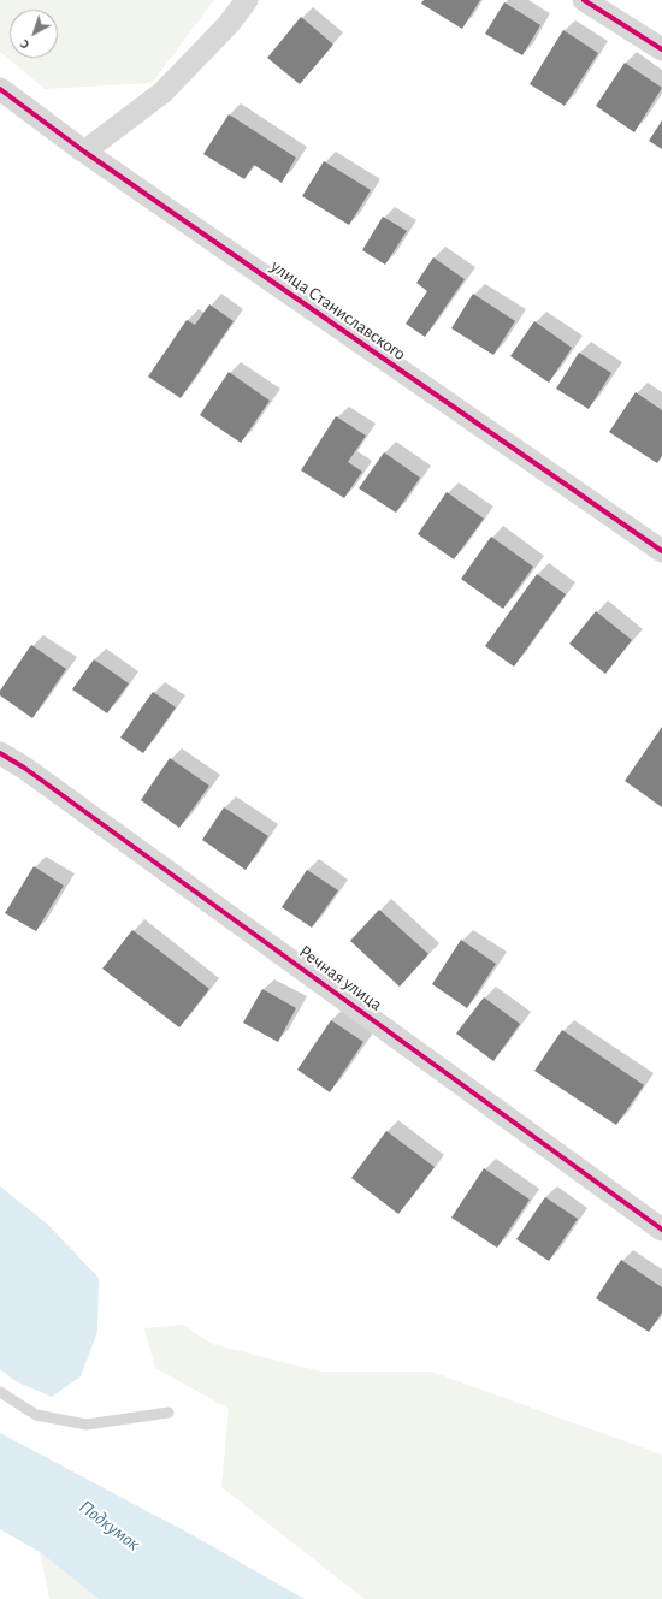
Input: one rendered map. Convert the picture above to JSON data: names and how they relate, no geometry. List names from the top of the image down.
{
  "streets": {
    "street": ["улица Станиславского", "Речная улица"]
  },
  "water": ["Подкумок"],
  "north": "bottom left"
}
